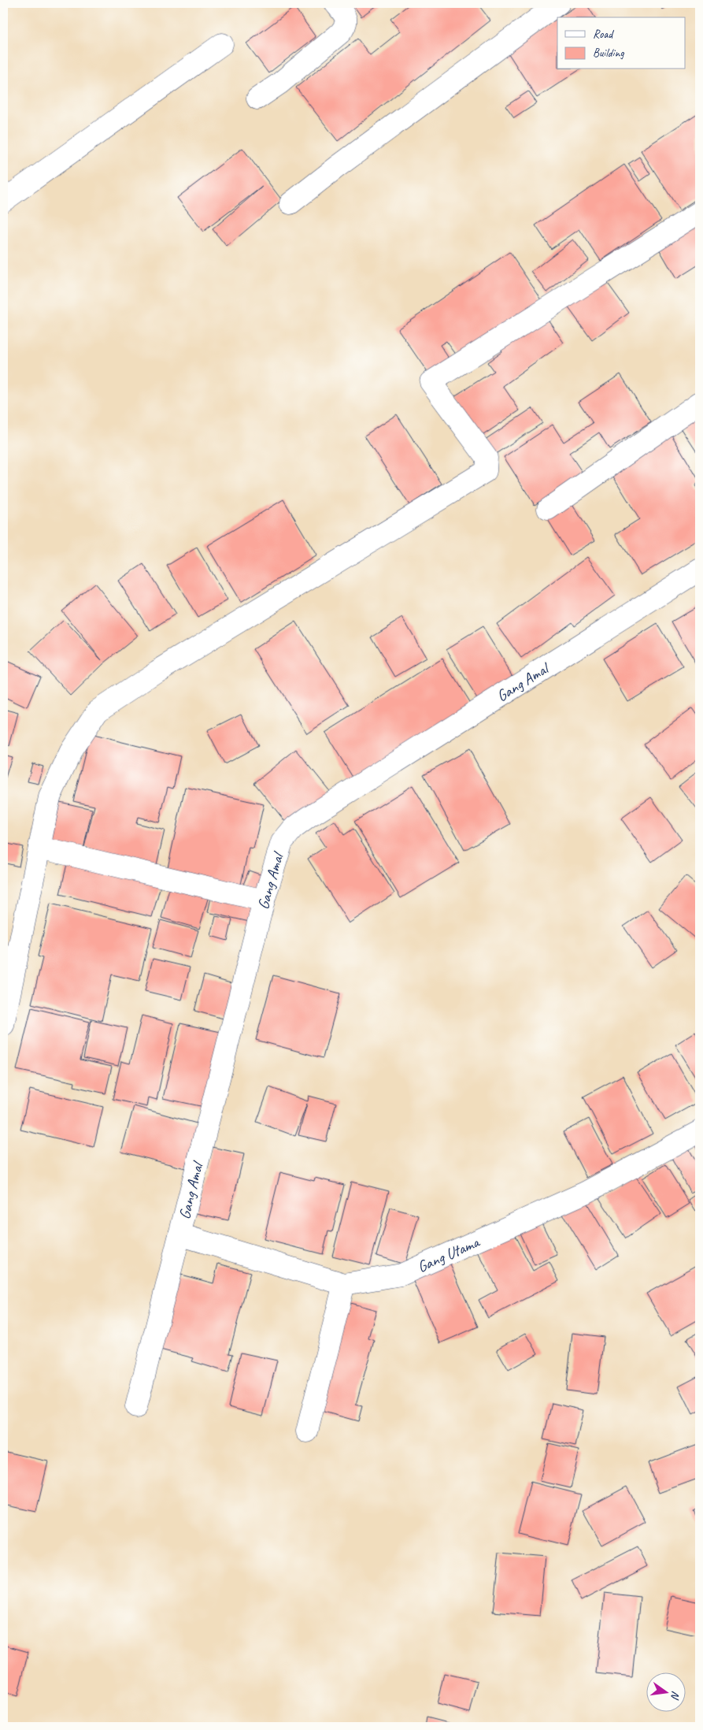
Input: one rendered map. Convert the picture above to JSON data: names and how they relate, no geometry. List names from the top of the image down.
{
  "streets": {
    "street": ["Gang Amal", "Gang Utama"]
  },
  "crossings": [
    ["Gang Amal", "Gang Utama"]
  ],
  "legend": ["Road", "Building"],
  "north": "right"
}
